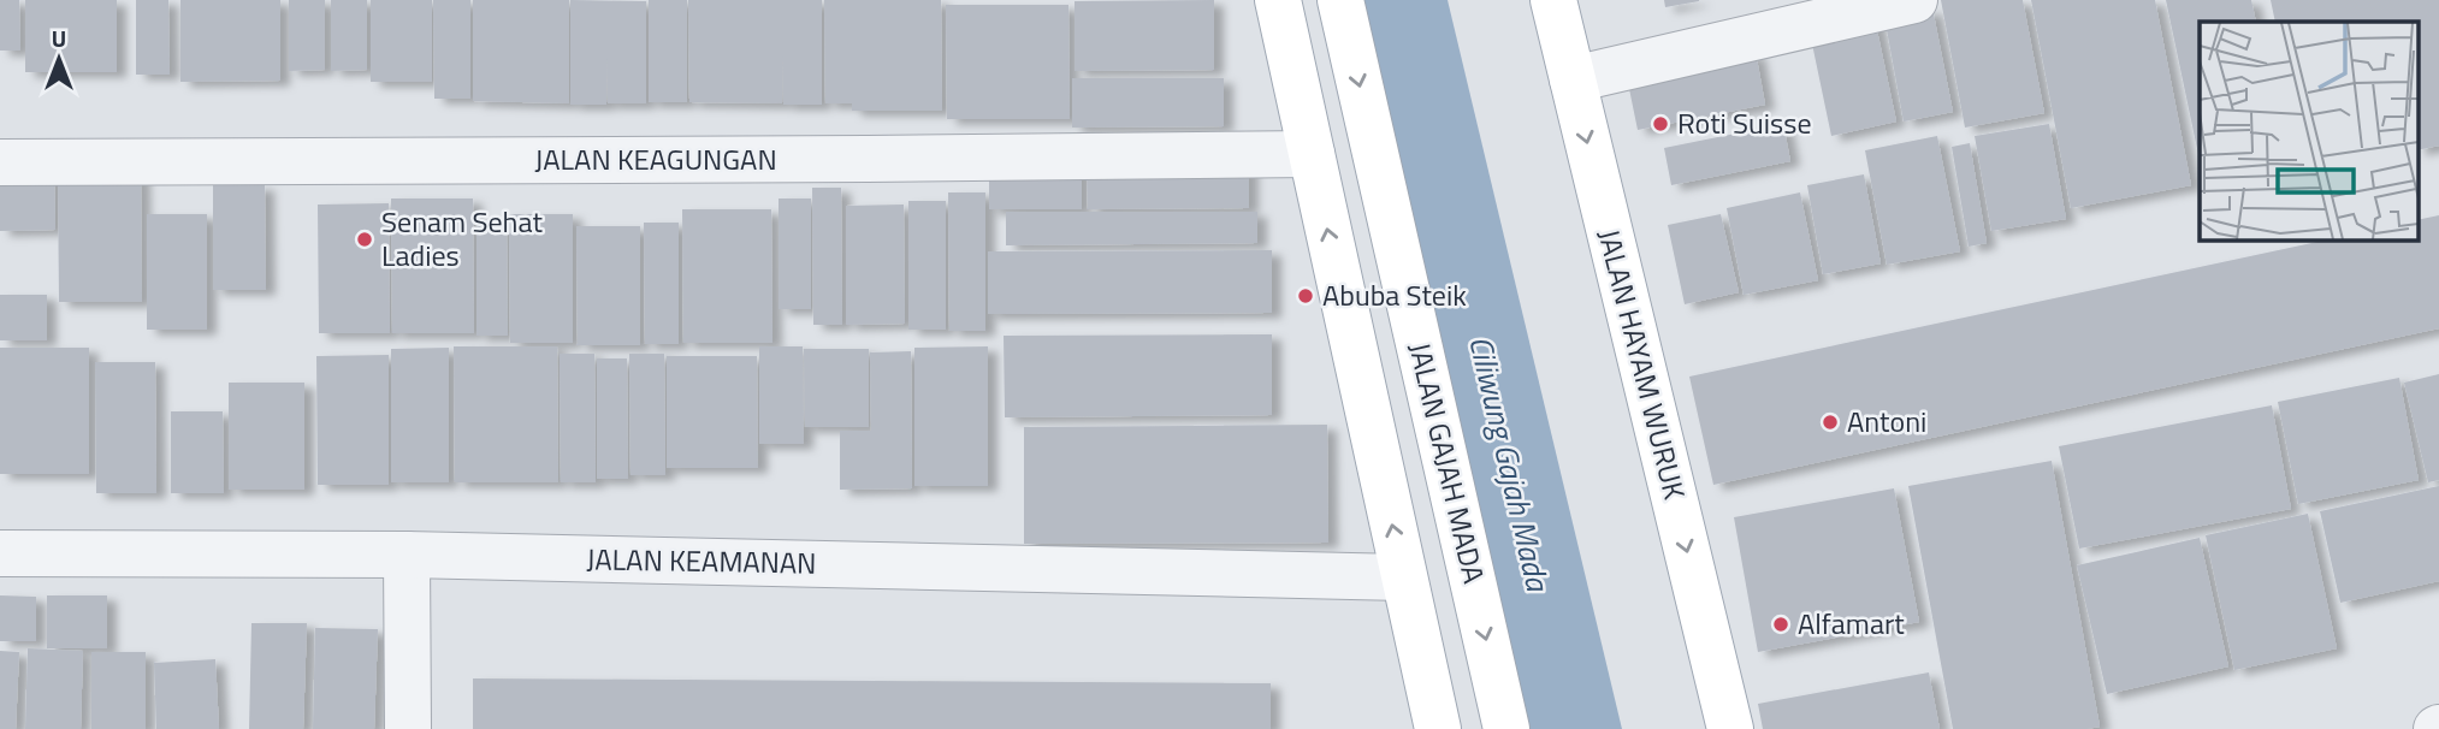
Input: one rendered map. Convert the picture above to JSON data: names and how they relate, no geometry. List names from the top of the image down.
{
  "streets": {
    "main road": ["JALAN HAYAM WURUK", "JALAN GAJAH MADA"],
    "street": ["JALAN KEAGUNGAN", "JALAN KEAMANAN"]
  },
  "water": ["Ciliwung Gajah Mada"],
  "places": [
    "Roti Suisse",
    "Senam Sehat Ladies",
    "Abuba Steik",
    "Antoni",
    "Alfamart"
  ],
  "north": "top"
}
